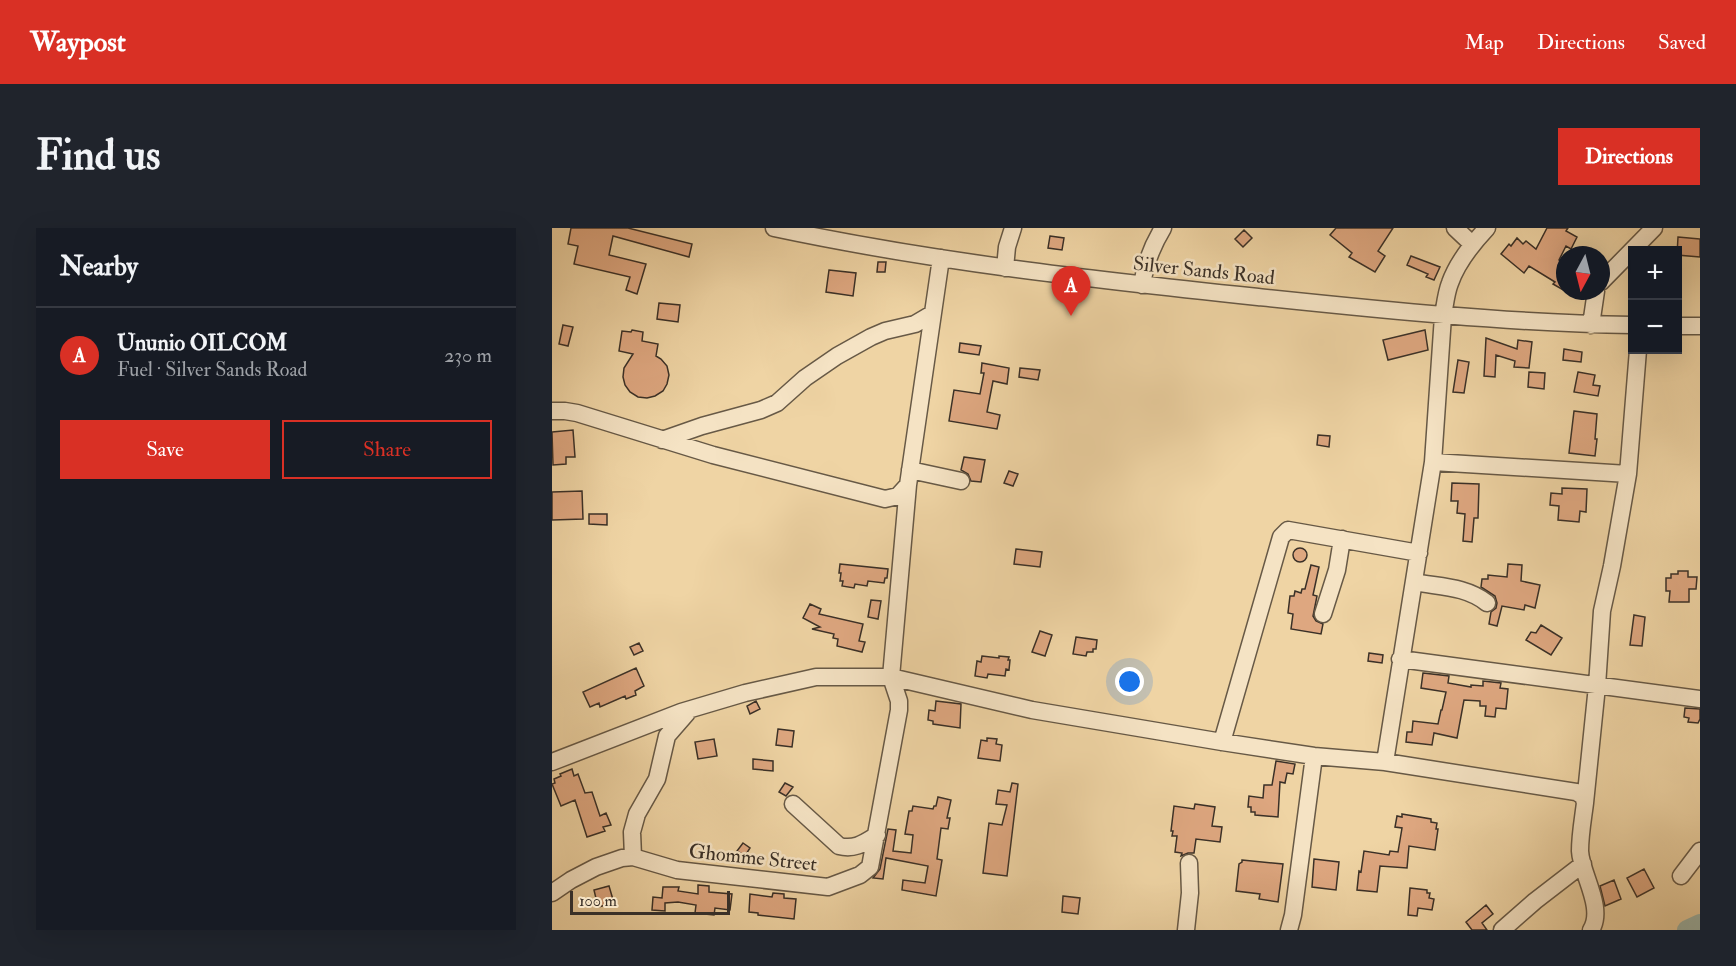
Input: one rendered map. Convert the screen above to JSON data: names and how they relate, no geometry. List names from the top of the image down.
{
  "streets": {
    "street": ["Silver Sands Road", "Ghomme Street"]
  },
  "crossings": [
    ["Silver Sands Road", "Ghomme Street"]
  ],
  "scale_bar": "100 m",
  "north": "bottom",
  "page": {
    "header": "Waypost",
    "nav": ["Map", "Directions", "Saved"],
    "buttons": [
      "Directions",
      ["Save", "Share"]
    ],
    "title": "Find us",
    "heading": "Nearby",
    "map_buttons": ["+", "−"],
    "pins": "A",
    "list": [
      {
        "mark": "A",
        "name": "Ununio OILCOM",
        "note": "Fuel · Silver Sands Road",
        "value": "230 m"
      }
    ],
    "scale": "100 m"
  }
}
